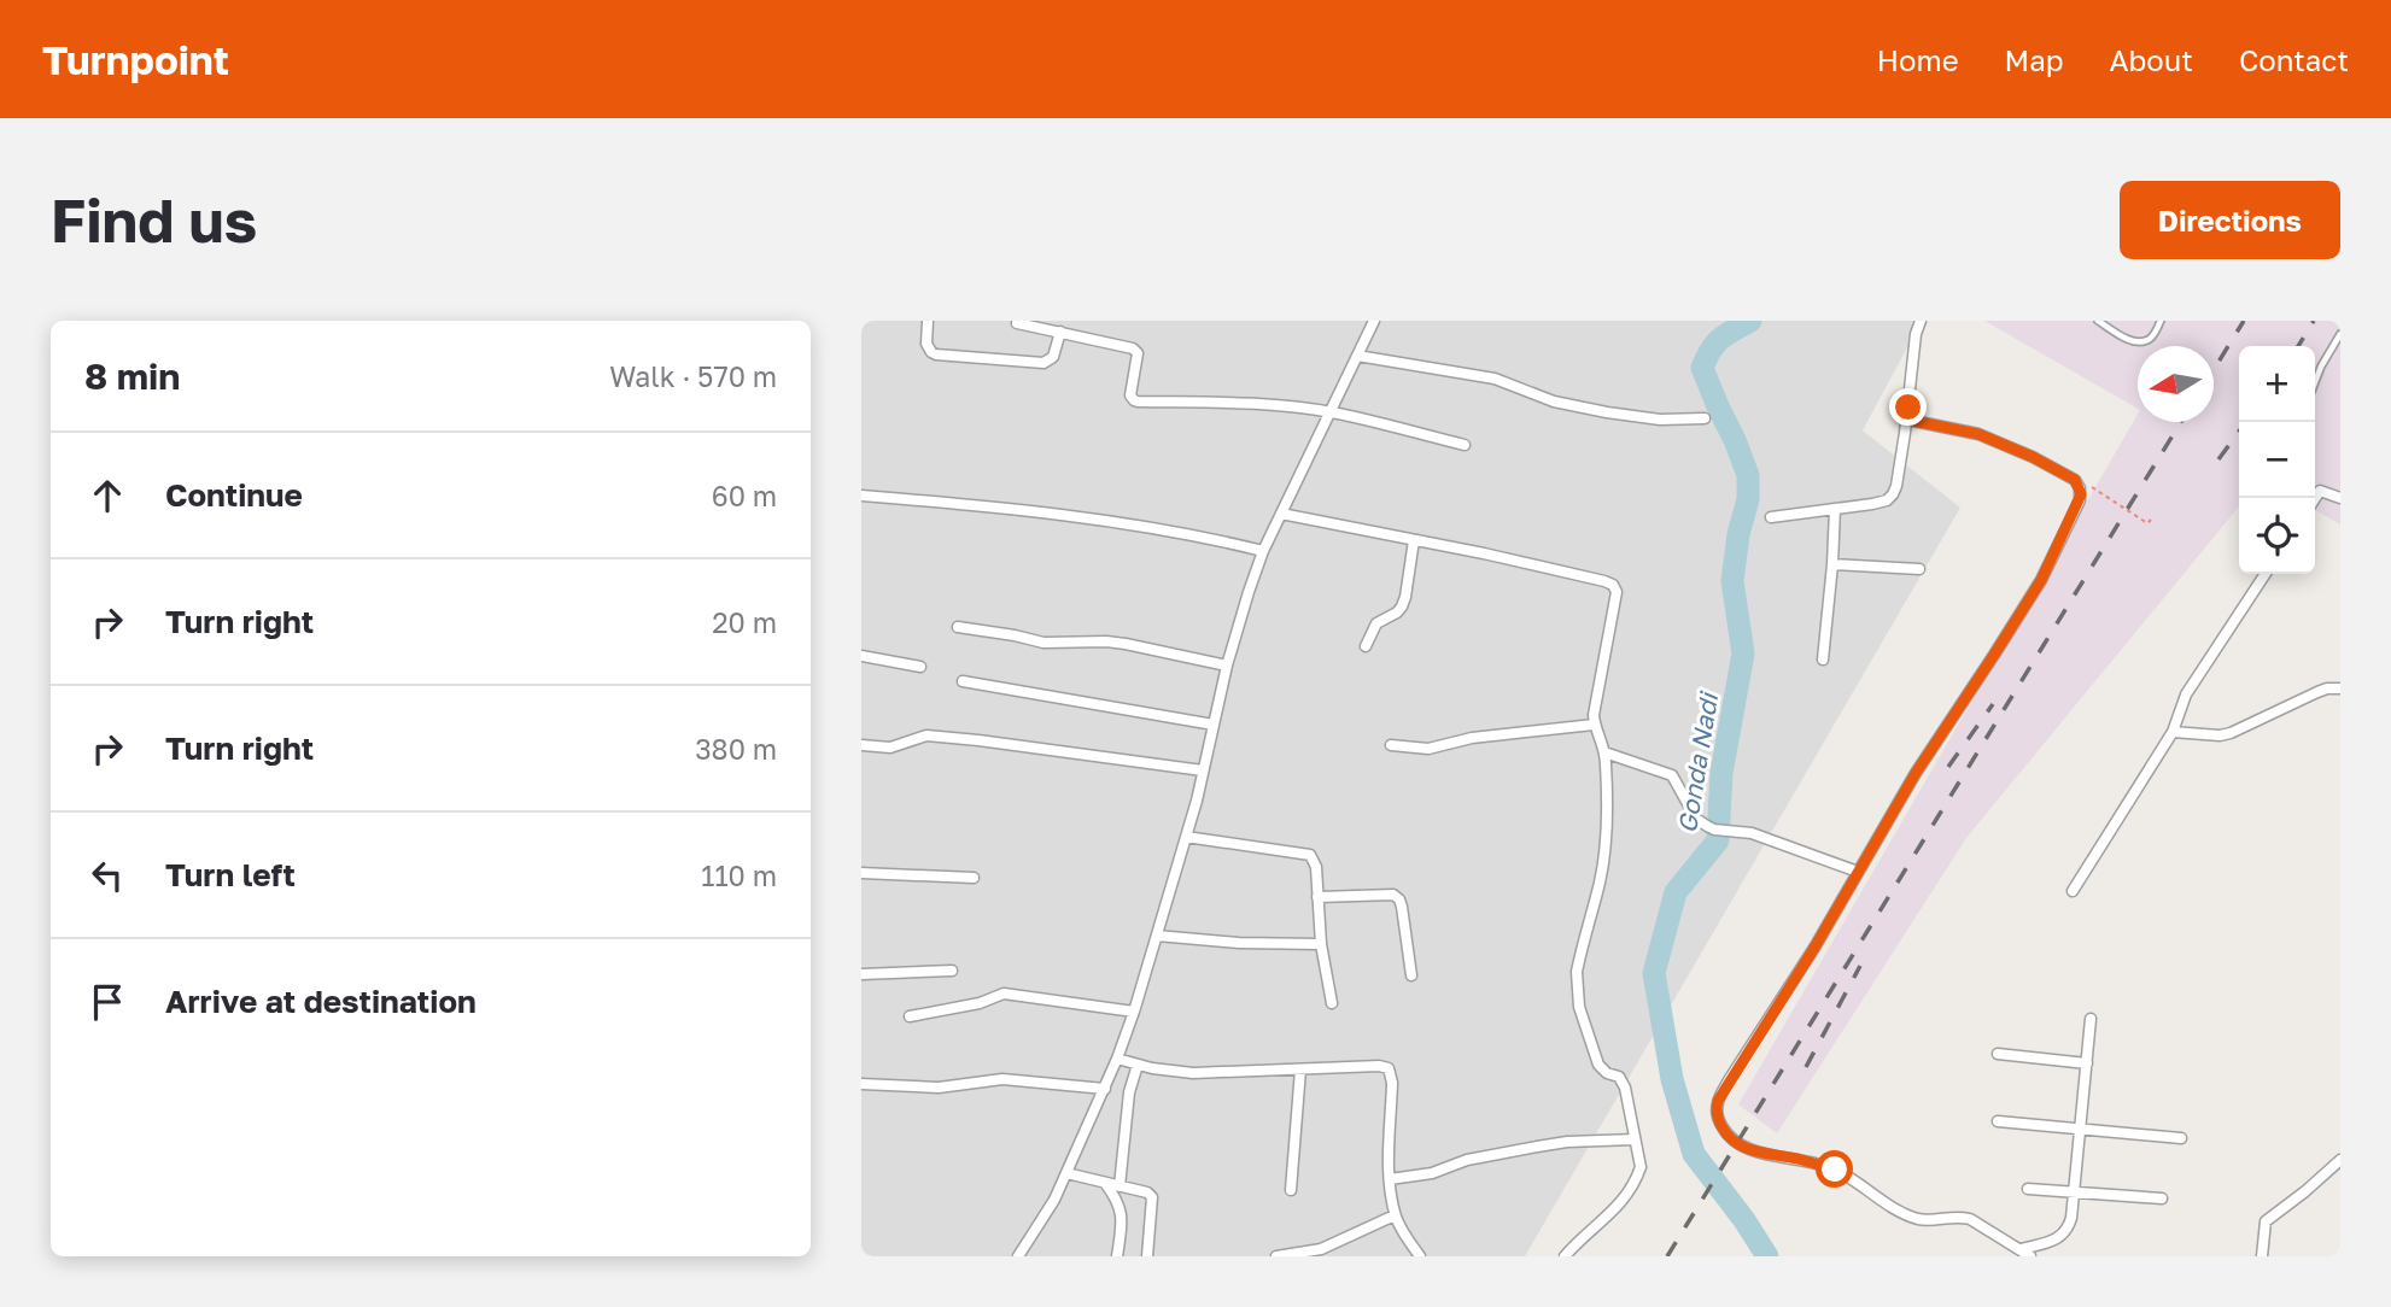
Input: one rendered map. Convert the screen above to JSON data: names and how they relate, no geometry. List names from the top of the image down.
{
  "water": ["Gonda Nadi"],
  "north": "left",
  "page": {
    "header": "Turnpoint",
    "nav": [
      "Home",
      "Map",
      "About",
      "Contact"
    ],
    "buttons": "Directions",
    "title": "Find us",
    "heading": ["8 min", "Walk · 570 m"],
    "map_buttons": ["+", "−"],
    "list": [
      ["Continue", "60 m"],
      ["Turn right", "20 m"],
      ["Turn right", "380 m"],
      ["Turn left", "110 m"],
      "Arrive at destination"
    ]
  }
}
